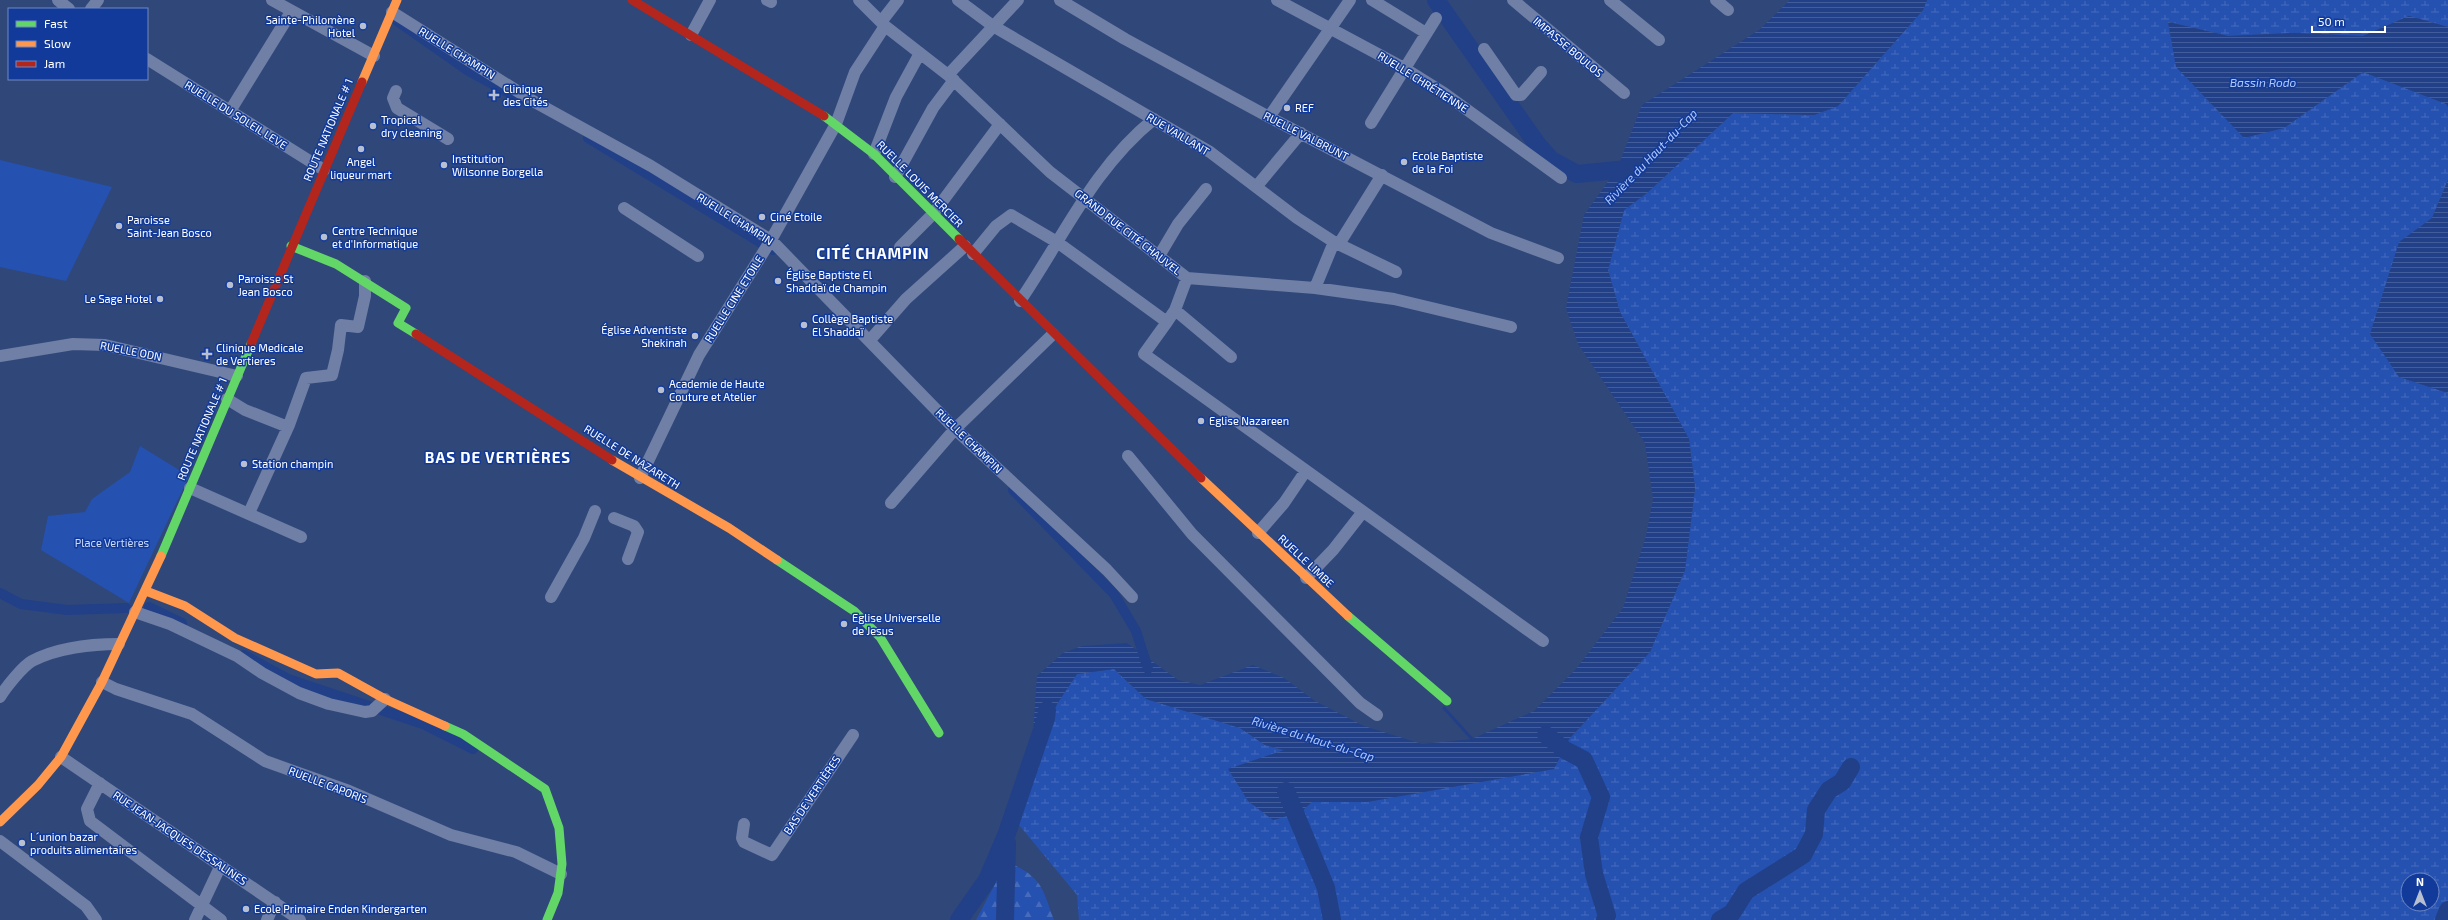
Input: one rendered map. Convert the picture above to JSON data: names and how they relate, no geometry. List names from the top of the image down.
{
  "streets": {
    "street": [
      "IMPASSE BOULOS",
      "RUELLE CHAMPIN",
      "RUELLE CHRÉTIENNE",
      "RUELLE DU SOLEIL LEVE",
      "ROUTE NATIONALE # 1",
      "RUE VAILLANT",
      "RUELLE VALBRUNT",
      "RUELLE LOUIS MERCIER",
      "GRAND RUE CITÉ CHAUVEL",
      "RUELLE CINE ETOILE",
      "RUELLE ODN",
      "RUELLE DE NAZARETH",
      "RUELLE LIMBE",
      "RUELLE CAPORIS",
      "BAS DE VERTIÈRES",
      "RUE JEAN-JACQUES DESSALINES"
    ]
  },
  "crossings": [
    ["RUELLE CHAMPIN", "ROUTE NATIONALE # 1"],
    ["RUELLE CHAMPIN", "RUELLE CINE ETOILE"],
    ["RUELLE DU SOLEIL LEVE", "ROUTE NATIONALE # 1"],
    ["ROUTE NATIONALE # 1", "RUELLE ODN"],
    ["ROUTE NATIONALE # 1", "RUELLE DE NAZARETH"],
    ["ROUTE NATIONALE # 1", "RUELLE CAPORIS"],
    ["ROUTE NATIONALE # 1", "RUE JEAN-JACQUES DESSALINES"],
    ["RUELLE LOUIS MERCIER", "RUELLE CINE ETOILE"],
    ["RUELLE LOUIS MERCIER", "RUELLE LIMBE"],
    ["GRAND RUE CITÉ CHAUVEL", "RUELLE CINE ETOILE"],
    ["RUELLE CINE ETOILE", "RUELLE DE NAZARETH"]
  ],
  "districts": ["CITÉ CHAMPIN", "BAS DE VERTIÈRES"],
  "water": ["Bassin Rodo", "Rivière du Haut-du-Cap"],
  "parks": ["Place Vertières"],
  "places": {
    "other": [
      "Sainte-Philomène Hotel",
      "REF",
      "Tropical dry cleaning",
      "Angel liqueur mart",
      "Ecole Baptiste de la Foi",
      "Institution Wilsonne Borgella",
      "Ciné Etoile",
      "Paroisse Saint-Jean Bosco",
      "Centre Technique et d'Informatique",
      "Église Baptiste El Shaddaï de Champin",
      "Paroisse St Jean Bosco",
      "Le Sage Hotel",
      "Collège Baptiste El Shaddaï",
      "Église Adventiste Shekinah",
      "Academie de Haute Couture et Atelier",
      "Eglise Nazareen",
      "Station champin",
      "Eglise Universelle de Jesus",
      "L´union bazar produits alimentaires",
      "Ecole Primaire Enden Kindergarten"
    ],
    "health": ["Clinique des Cités", "Clinique Medicale de Vertieres"]
  },
  "legend": ["Fast", "Slow", "Jam"],
  "scale_bar": "50 m",
  "north": "top"
}
